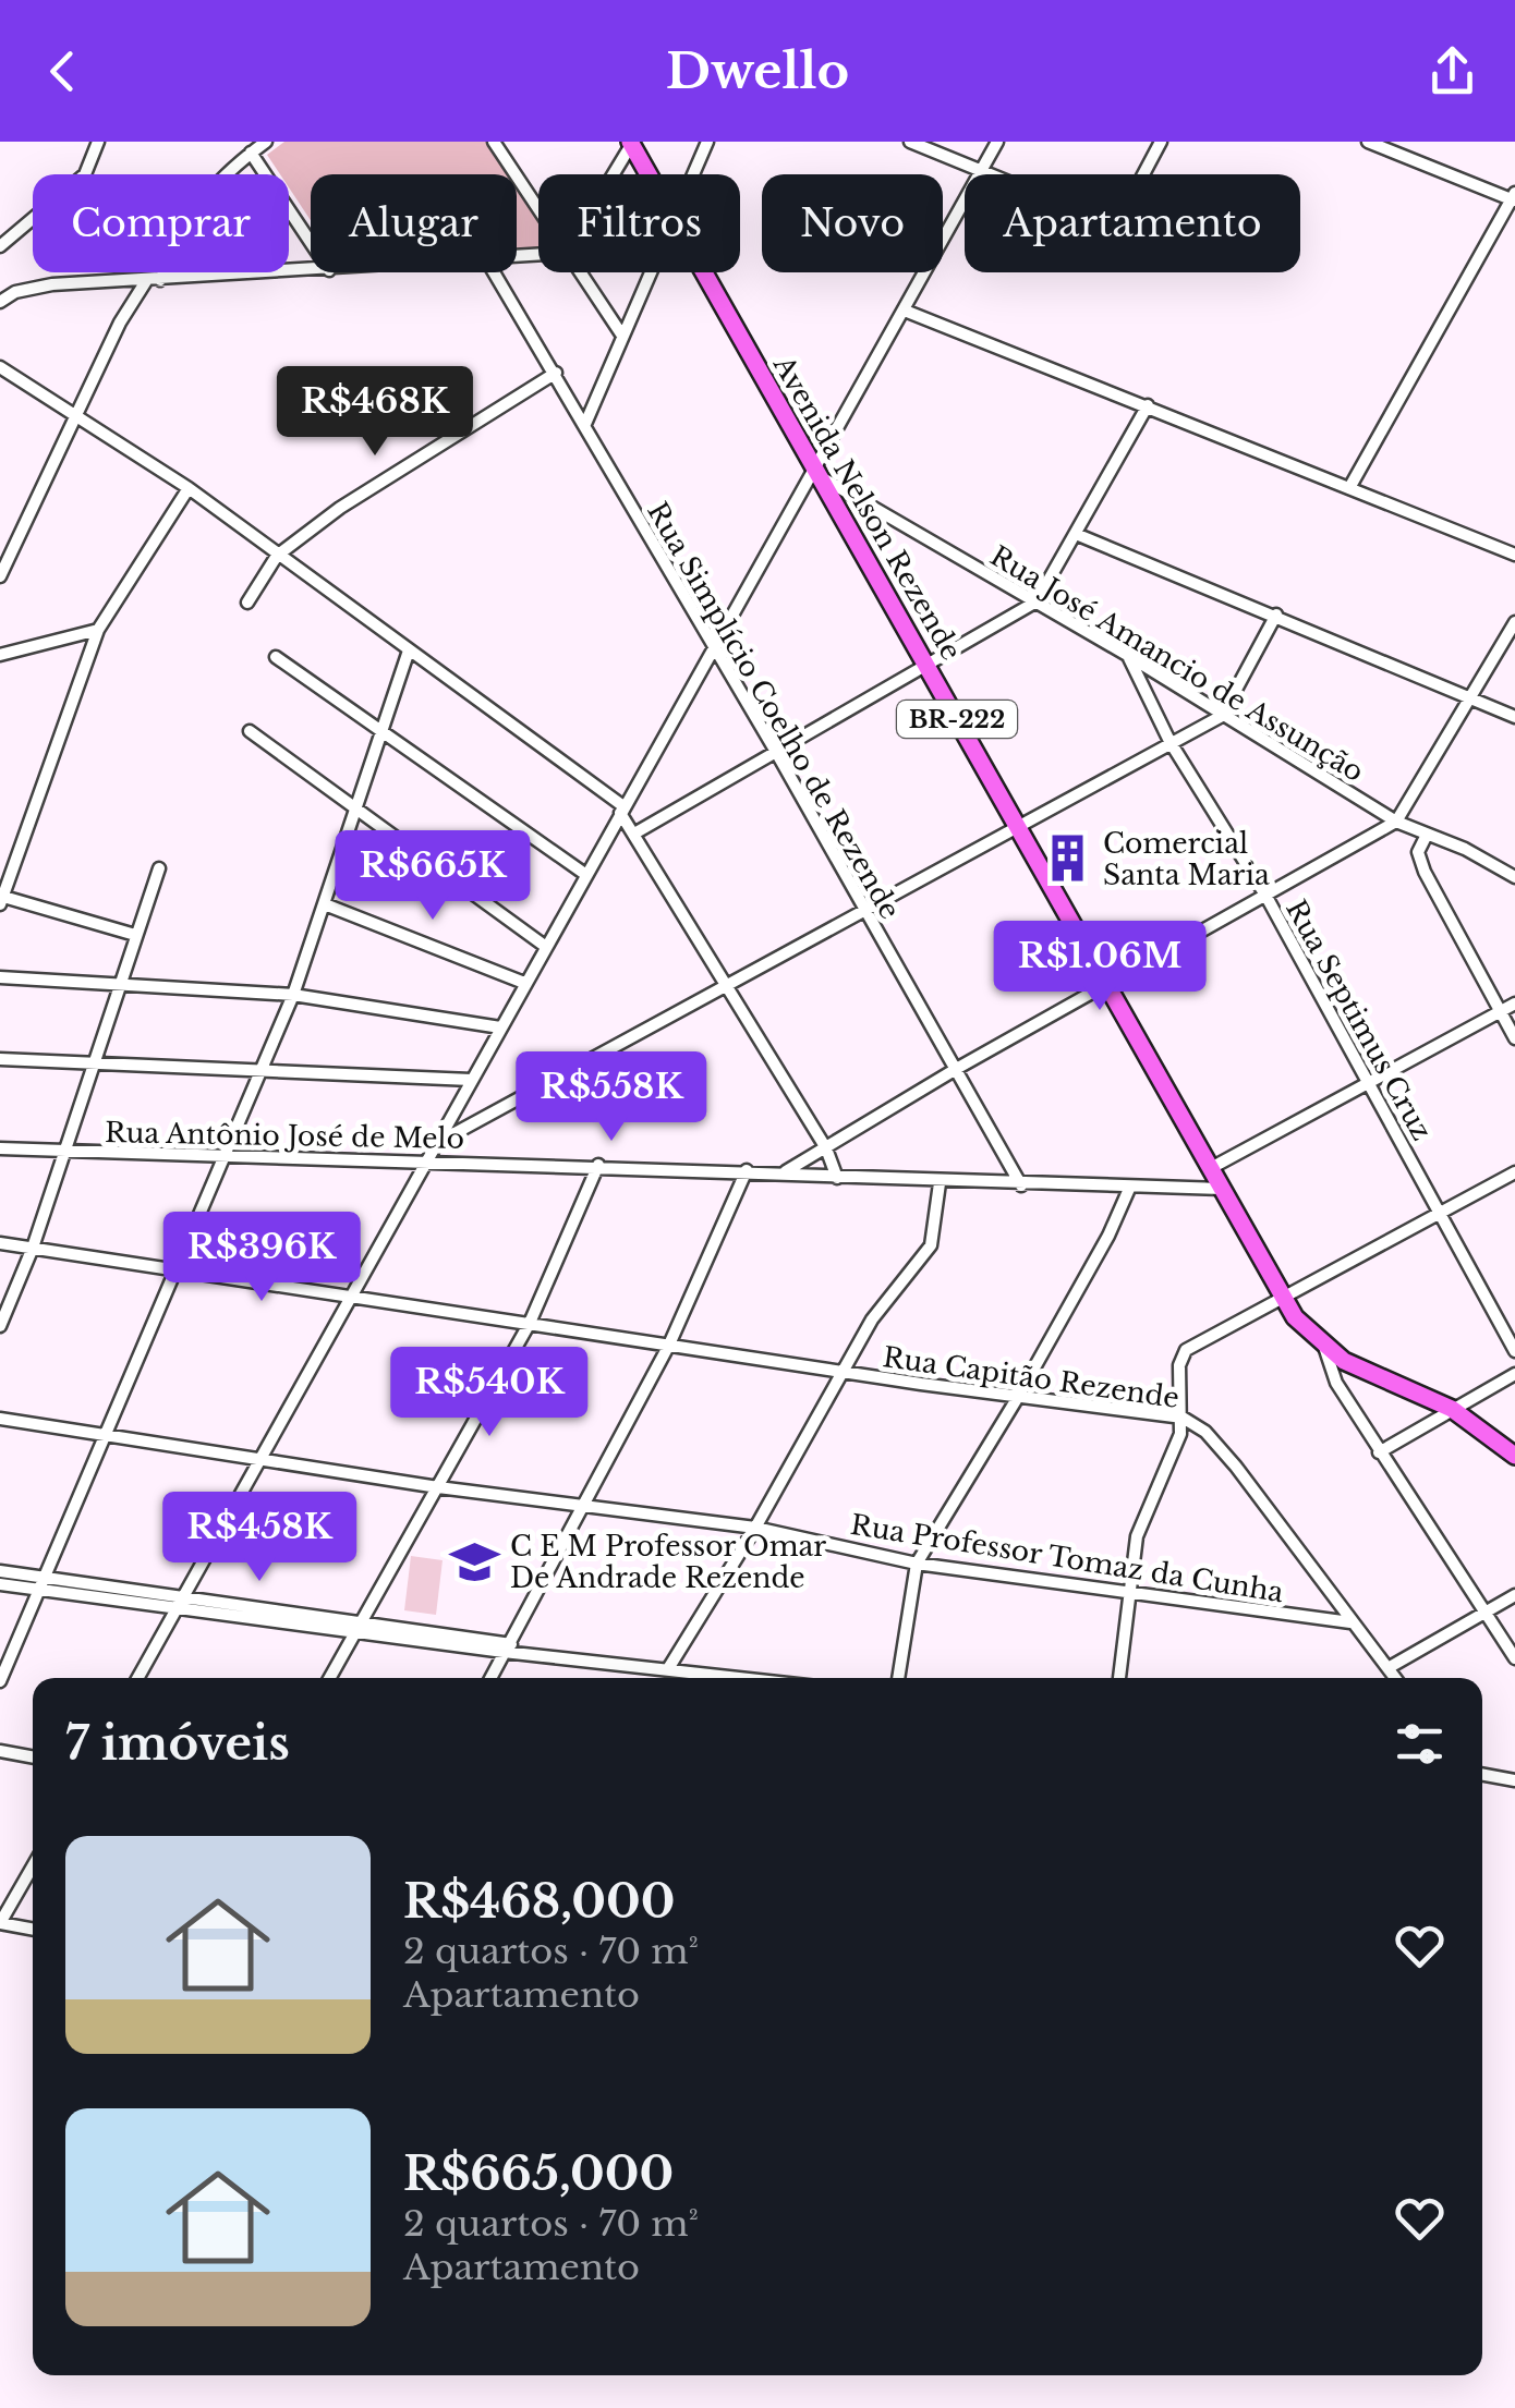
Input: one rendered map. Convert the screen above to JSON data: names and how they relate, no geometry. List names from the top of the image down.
{
  "streets": {
    "main road": ["Avenida Nelson Rezende", "BR-222"],
    "street": [
      "Rua José Amancio de Assunção",
      "Rua Simplício Coelho de Rezende",
      "Rua Septimus Cruz",
      "Rua Antônio José de Melo",
      "Rua Capitão Rezende",
      "Rua Professor Tomaz da Cunha"
    ]
  },
  "crossings": [
    ["Avenida Nelson Rezende", "Rua José Amancio de Assunção"],
    ["Avenida Nelson Rezende", "BR-222"],
    ["Avenida Nelson Rezende", "Rua Antônio José de Melo"],
    ["Rua José Amancio de Assunção", "Rua Septimus Cruz"],
    ["Rua Simplício Coelho de Rezende", "Rua Antônio José de Melo"],
    ["Rua Capitão Rezende", "Rua Professor Tomaz da Cunha"]
  ],
  "places": {
    "building": ["Comercial Santa Maria"],
    "school or university": ["C E M Professor Omar De Andrade Rezende"]
  },
  "page": {
    "header": "Dwello",
    "chip": [
      "Comprar",
      "Alugar",
      "Filtros",
      "Novo",
      "Apartamento"
    ],
    "price": [
      "R$468K",
      "R$665K",
      "R$1.06M",
      "R$558K",
      "R$396K",
      "R$540K",
      "R$458K"
    ],
    "heading": "7 imóveis",
    "list": [
      {
        "name": "R$468,000",
        "note": "2 quartos · 70 m² · Apartamento"
      },
      {
        "name": "R$665,000",
        "note": "2 quartos · 70 m² · Apartamento"
      }
    ]
  }
}
